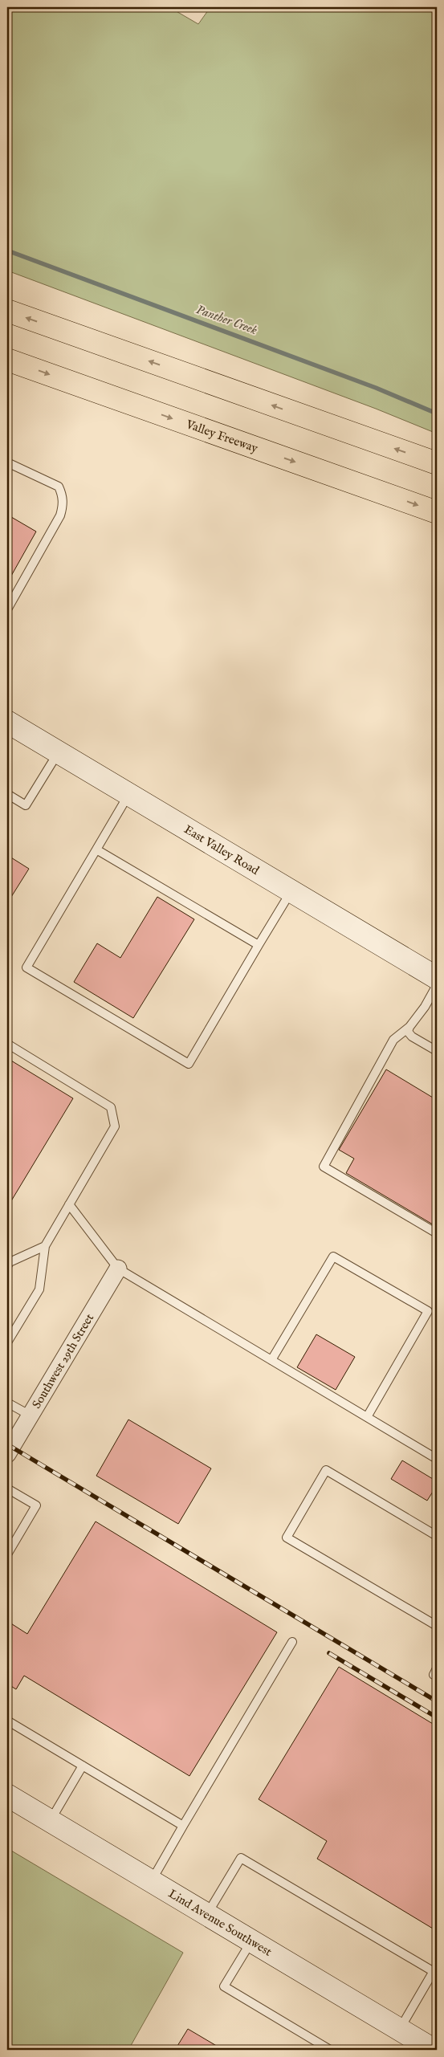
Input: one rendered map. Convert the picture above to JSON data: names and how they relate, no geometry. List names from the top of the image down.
{
  "streets": {
    "highway": ["Valley Freeway"],
    "street": ["East Valley Road", "Southwest 29th Street", "Lind Avenue Southwest"]
  },
  "water": ["Panther Creek"]
}
